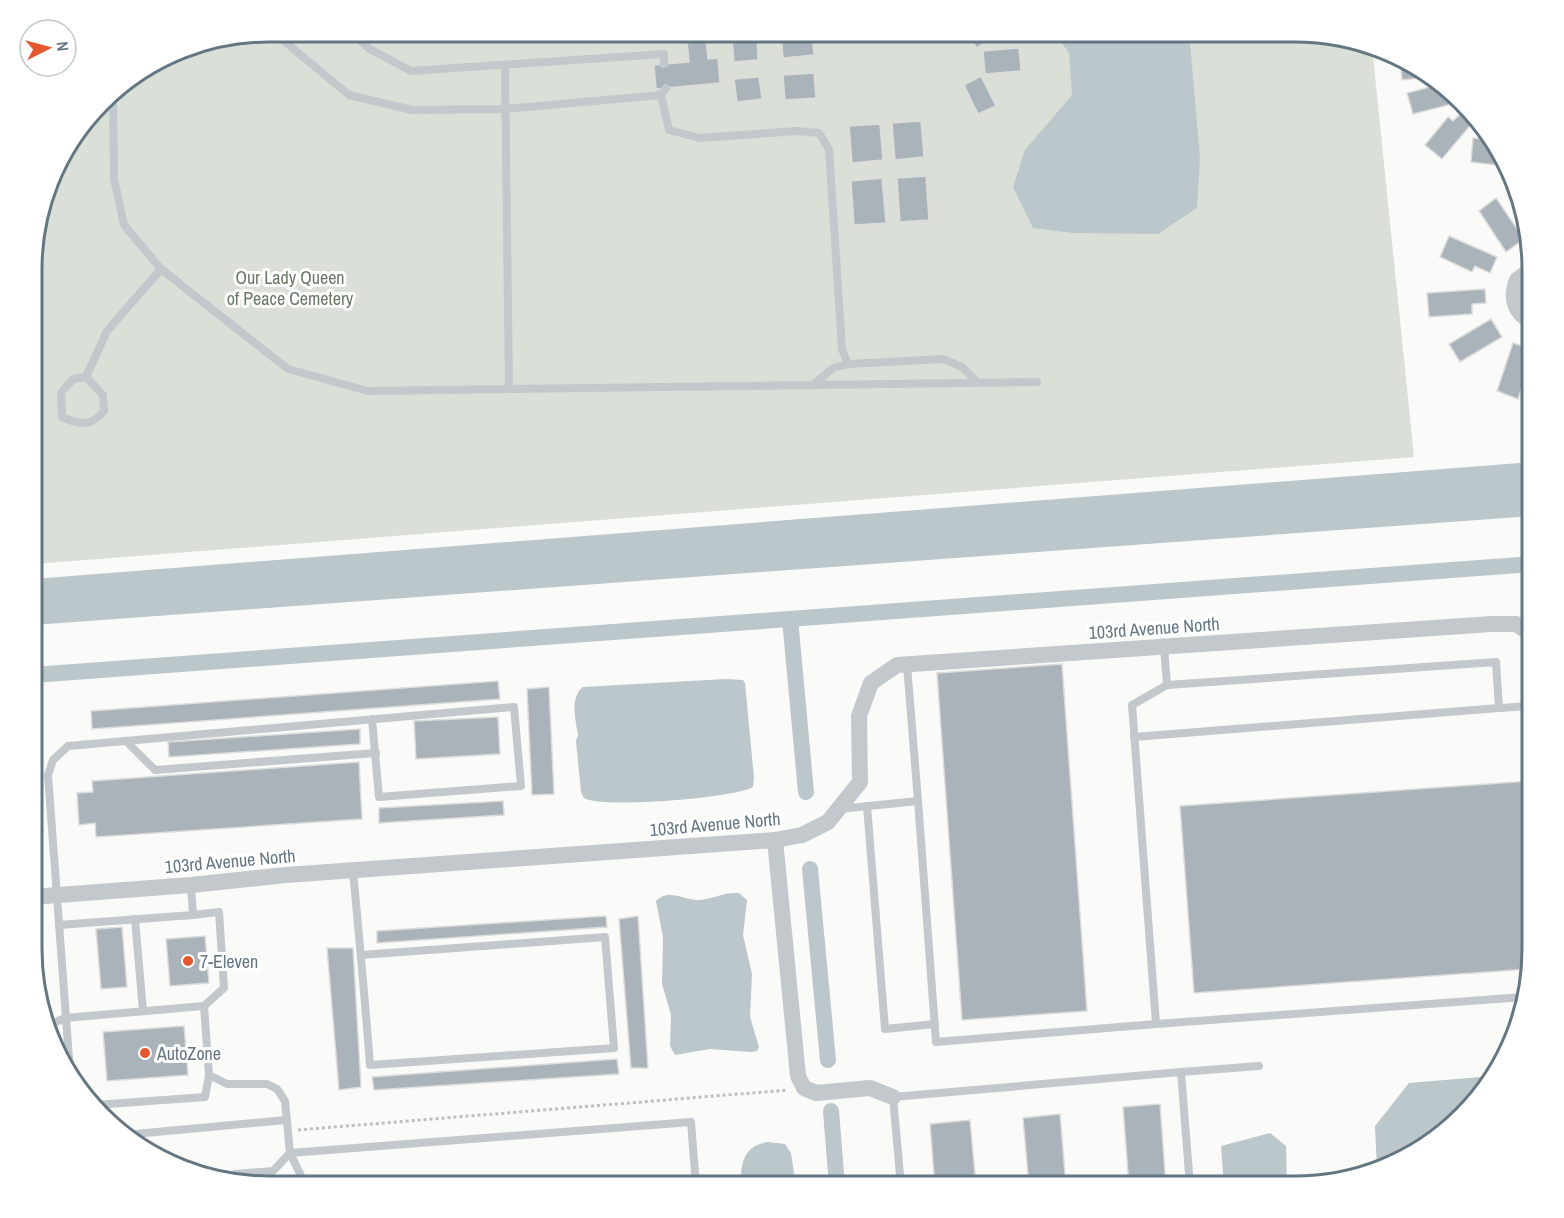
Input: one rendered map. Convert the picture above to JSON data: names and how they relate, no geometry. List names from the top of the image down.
{
  "streets": {
    "street": ["103rd Avenue North"]
  },
  "parks": ["Our Lady Queen of Peace Cemetery"],
  "places": ["7-Eleven", "AutoZone"],
  "north": "right"
}
